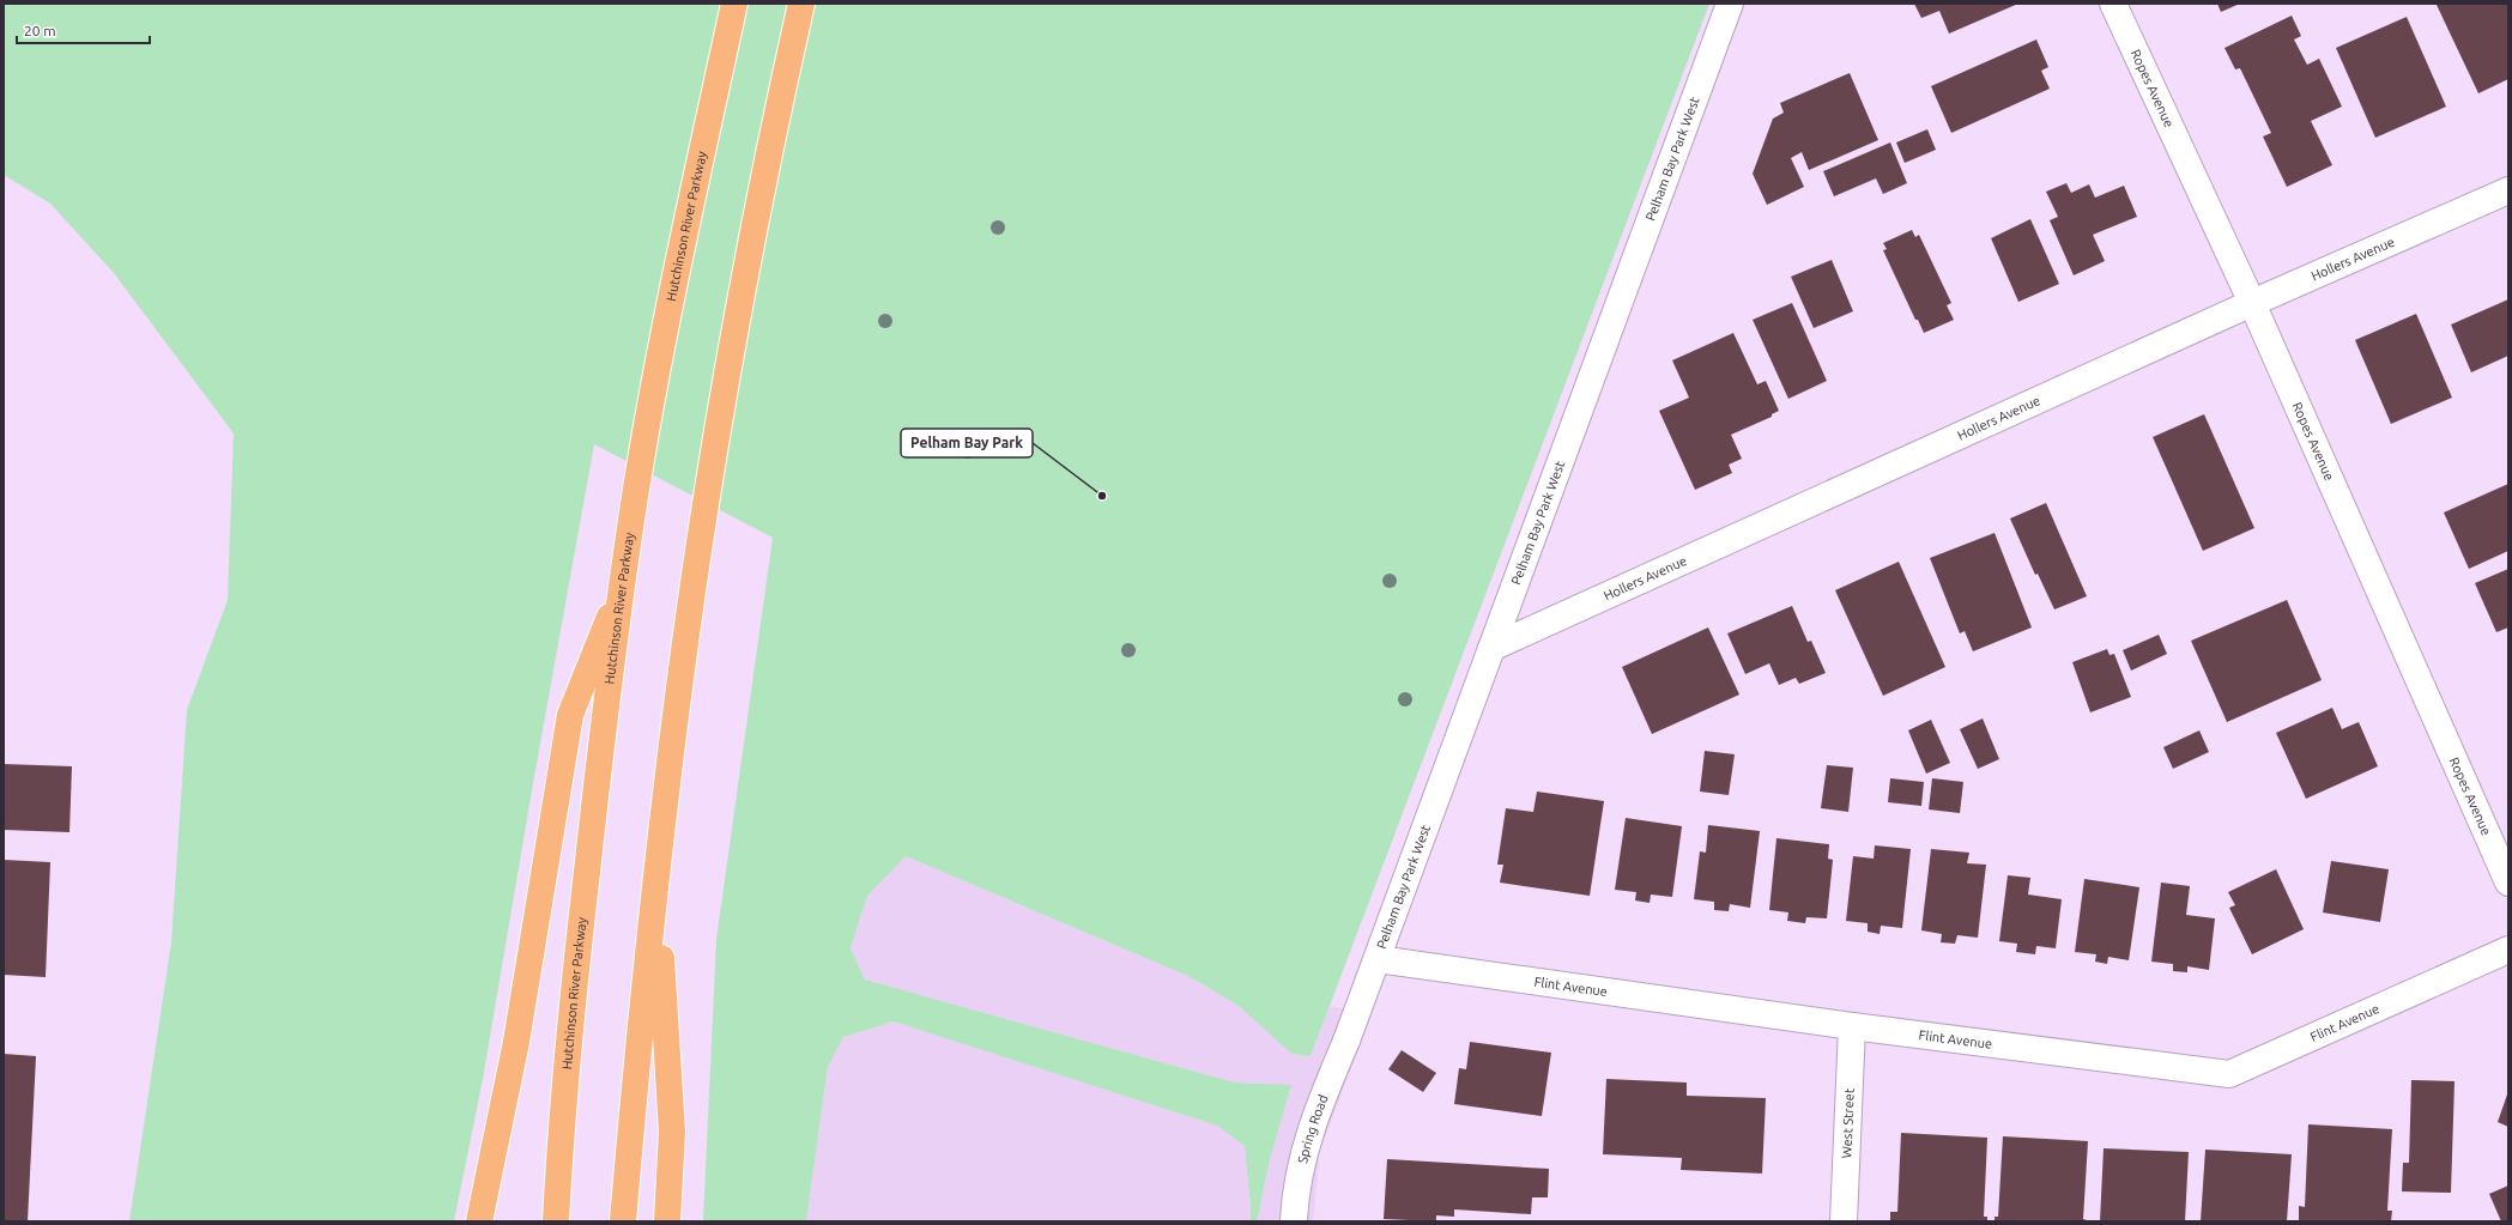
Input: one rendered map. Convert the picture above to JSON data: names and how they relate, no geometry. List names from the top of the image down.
{
  "streets": {
    "highway": ["Hutchinson River Parkway"],
    "street": [
      "Ropes Avenue",
      "Pelham Bay Park West",
      "Hollers Avenue",
      "Flint Avenue",
      "West Street",
      "Spring Road"
    ]
  },
  "crossings": [
    ["Ropes Avenue", "Hollers Avenue"],
    ["Pelham Bay Park West", "Hollers Avenue"],
    ["Pelham Bay Park West", "Flint Avenue"],
    ["Pelham Bay Park West", "Spring Road"],
    ["Flint Avenue", "West Street"]
  ],
  "places": ["Pelham Bay Park"],
  "scale_bar": "20 m"
}
